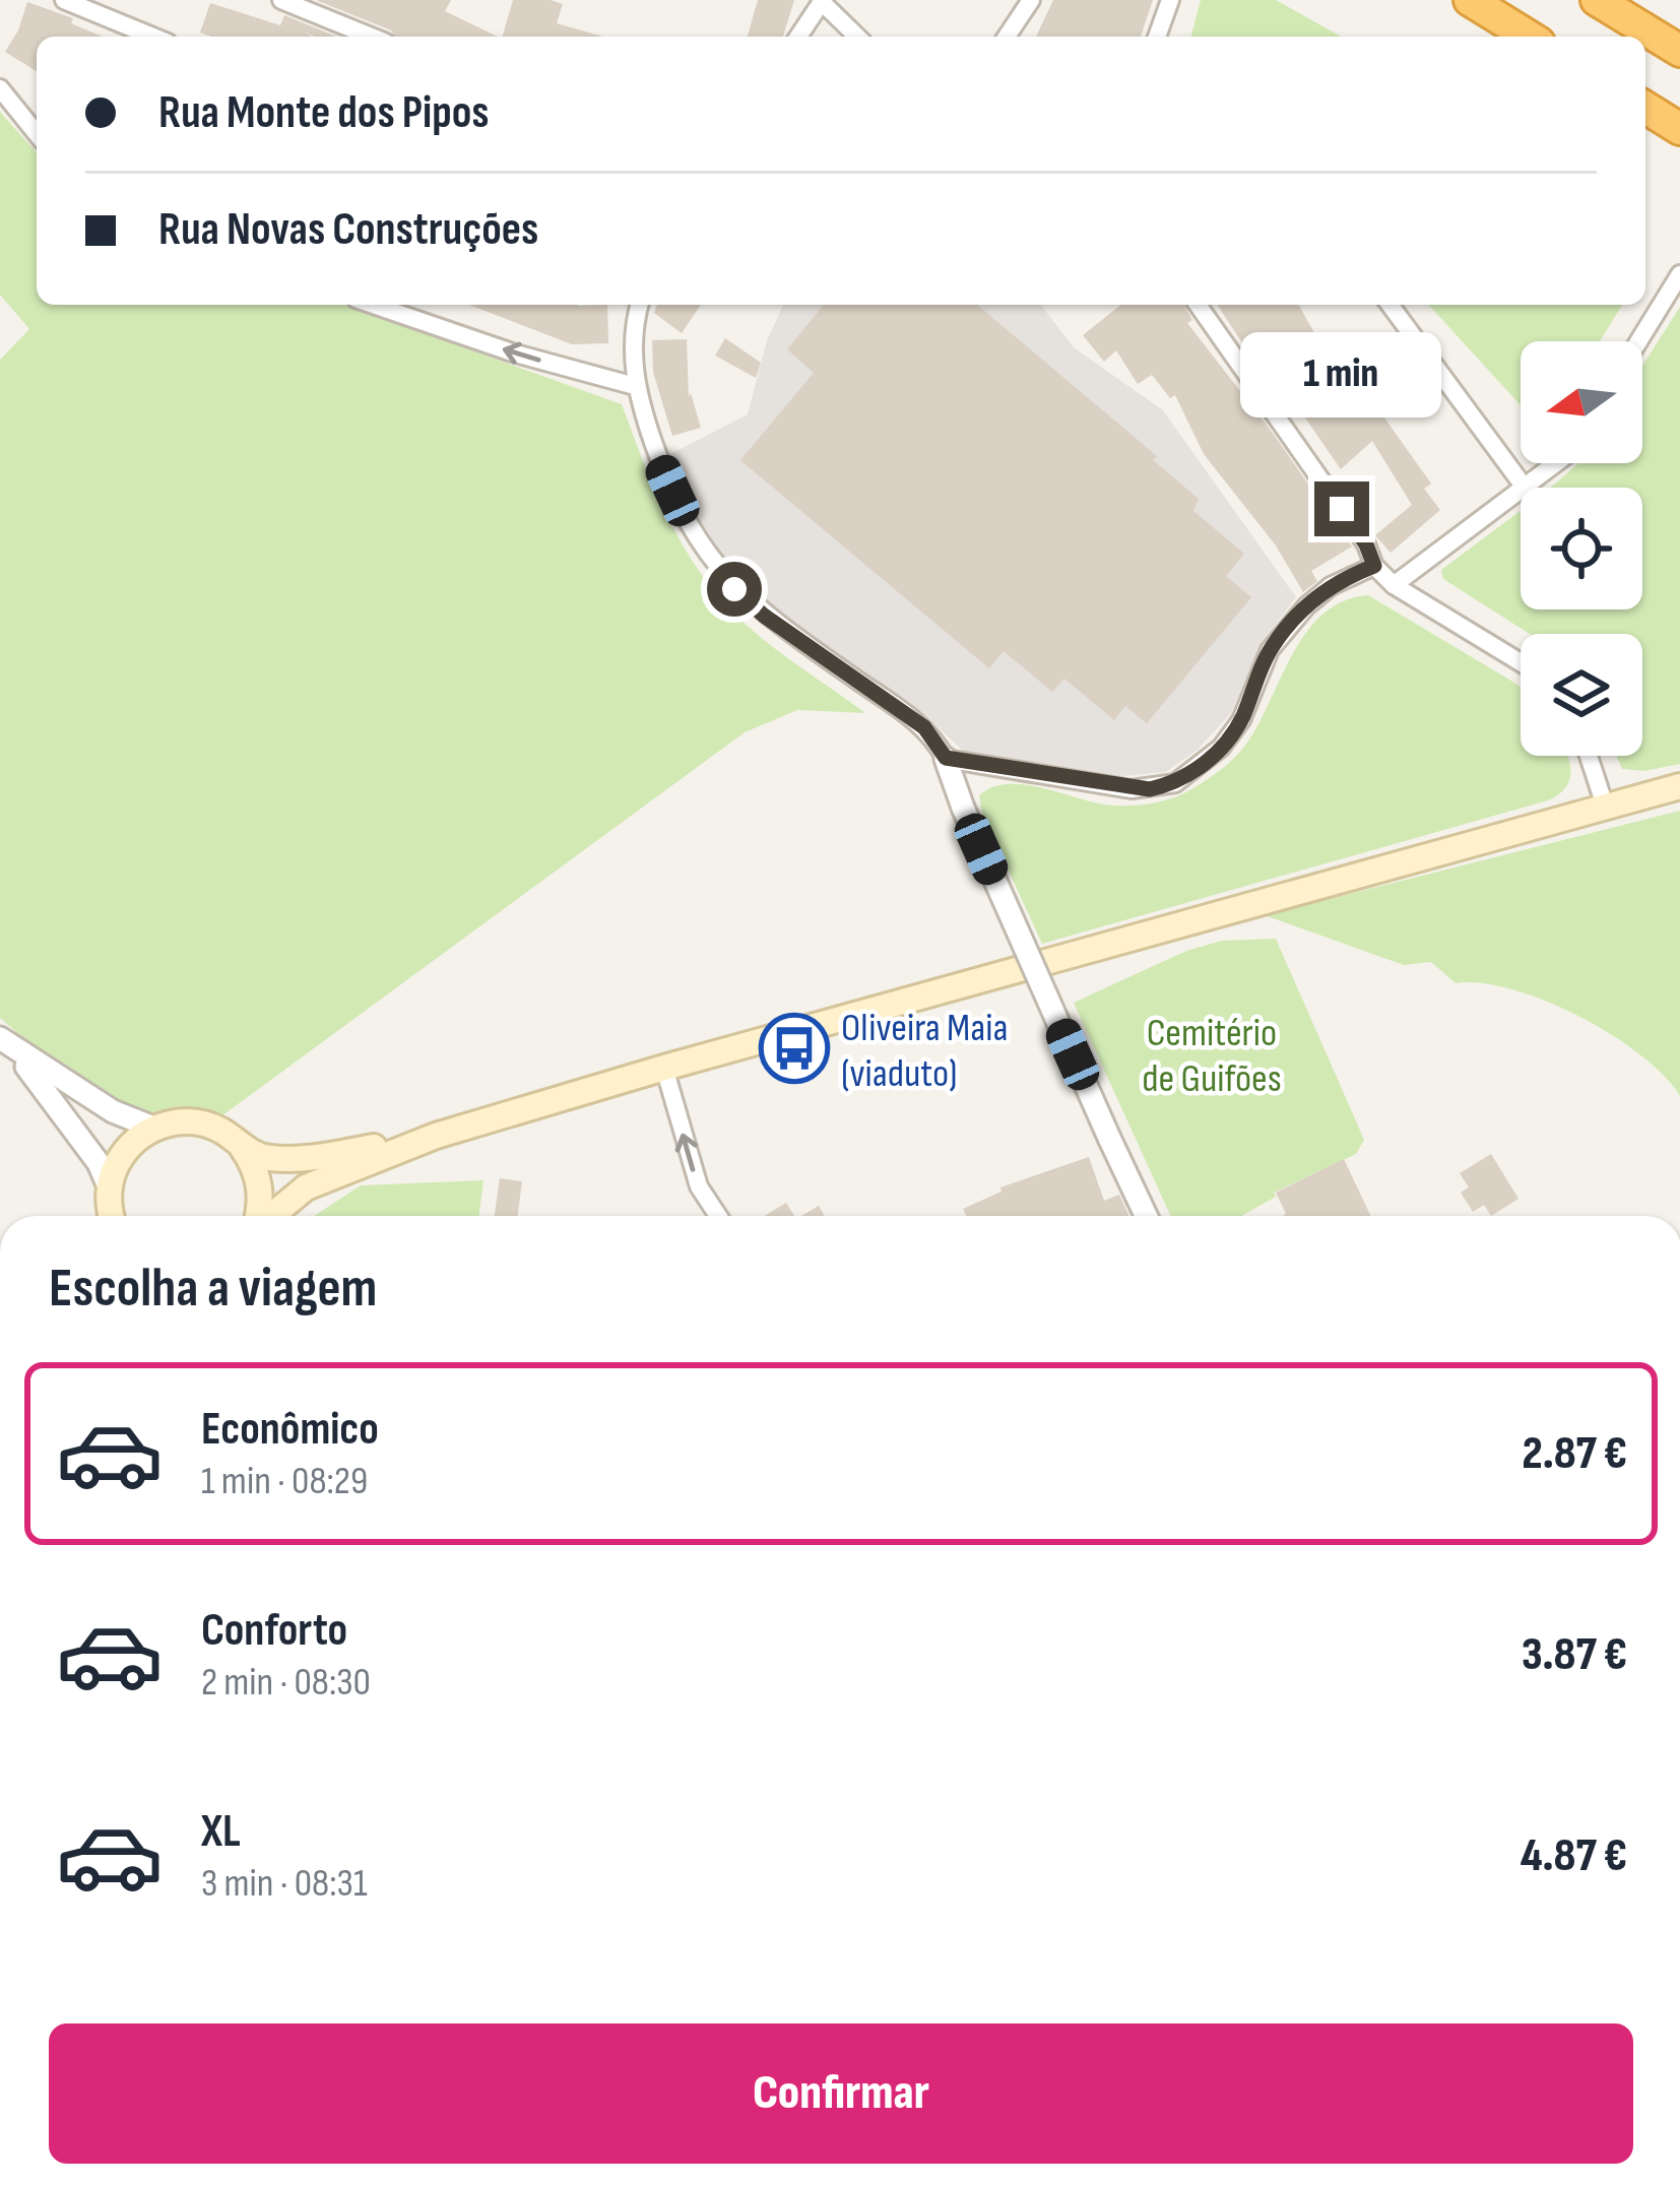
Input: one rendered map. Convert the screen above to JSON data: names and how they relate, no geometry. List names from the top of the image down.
{
  "parks": ["Cemitério de Guifões"],
  "places": {
    "bus stop": ["Oliveira Maia (viaduto)"]
  },
  "north": "left",
  "page": {
    "banner": ["Rua Monte dos Pipos", "Rua Novas Construções"],
    "bubble": "1 min",
    "heading": "Escolha a viagem",
    "list": [
      {
        "name": "Econômico",
        "note": "1 min · 08:29",
        "value": "2.87 €"
      },
      {
        "name": "Conforto",
        "note": "2 min · 08:30",
        "value": "3.87 €"
      },
      {
        "name": "XL",
        "note": "3 min · 08:31",
        "value": "4.87 €"
      }
    ],
    "buttons": "Confirmar"
  }
}
